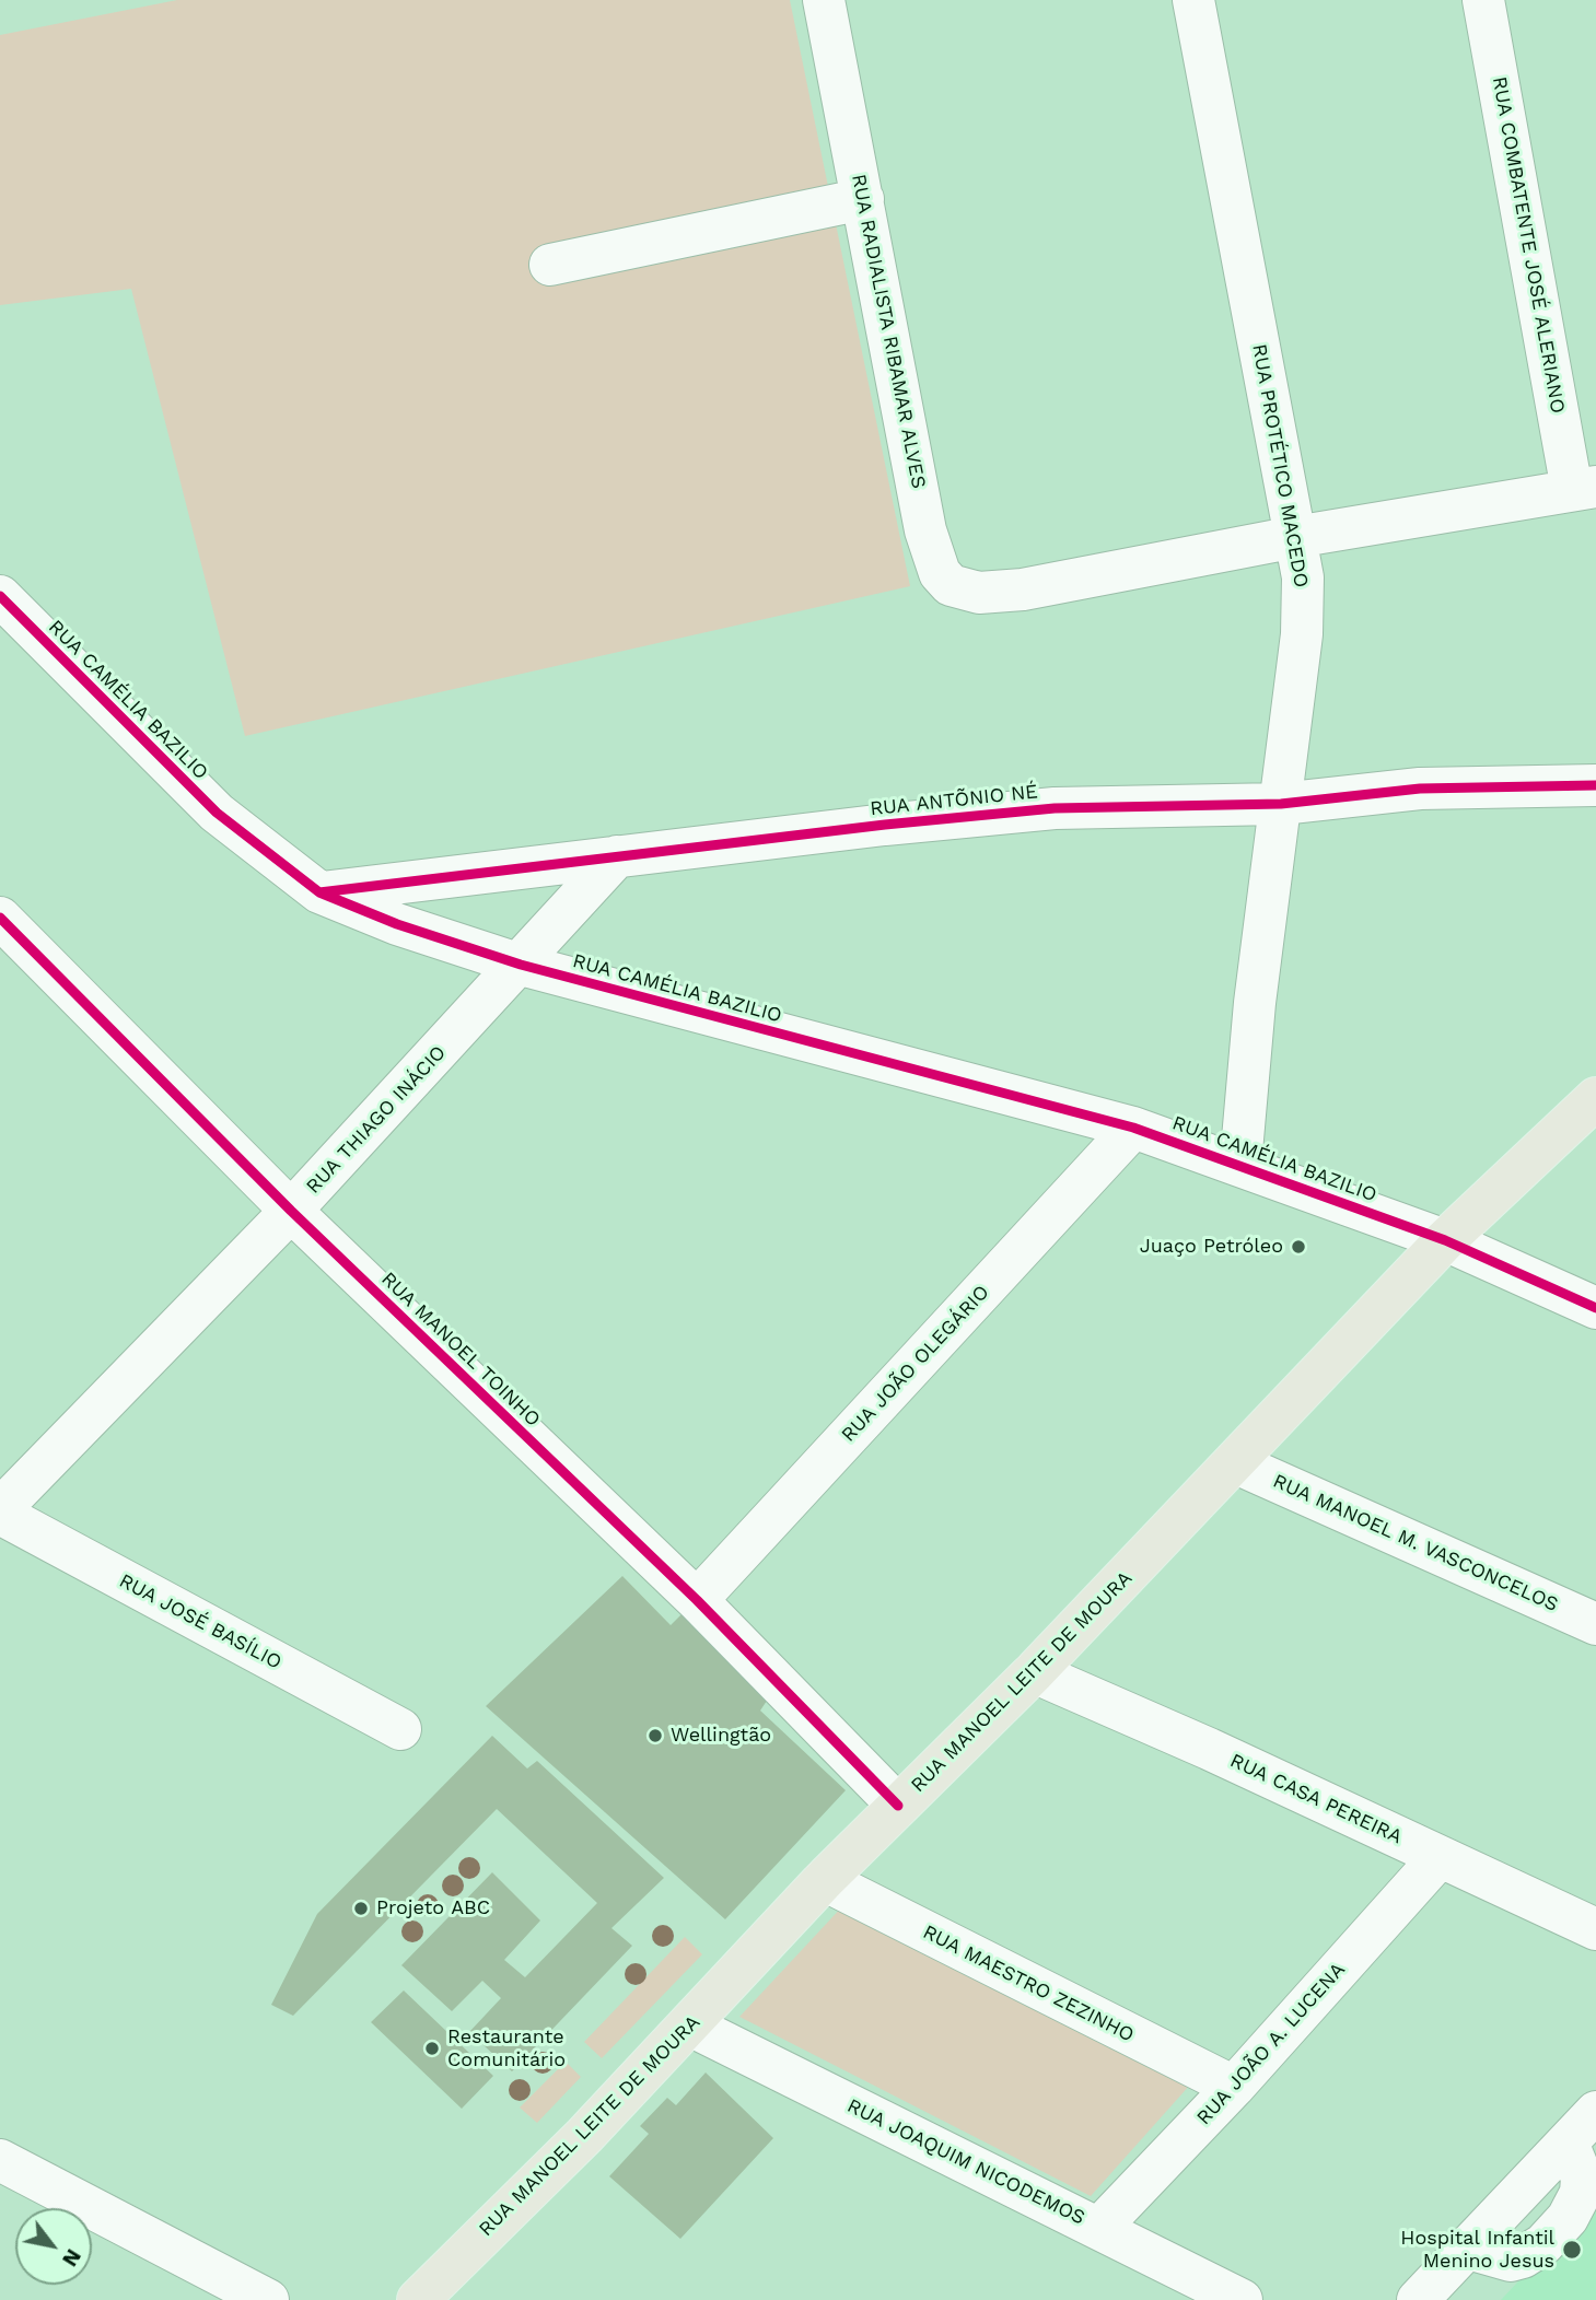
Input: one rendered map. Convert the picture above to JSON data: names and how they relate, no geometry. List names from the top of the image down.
{
  "streets": {
    "main road": ["RUA MANOEL LEITE DE MOURA"],
    "street": [
      "RUA COMBATENTE JOSÉ ALERIANO",
      "RUA RADIALISTA RIBAMAR ALVES",
      "RUA PROTÉTICO MACEDO",
      "RUA CAMÉLIA BAZILIO",
      "RUA ANTÕNIO NÉ",
      "RUA THIAGO INÁCIO",
      "RUA MANOEL TOINHO",
      "RUA JOÃO OLEGÁRIO",
      "RUA MANOEL M. VASCONCELOS",
      "RUA JOSÉ BASÍLIO",
      "RUA CASA PEREIRA",
      "RUA MAESTRO ZEZINHO",
      "RUA JOÃO A. LUCENA",
      "RUA JOAQUIM NICODEMOS"
    ]
  },
  "crossings": [
    ["RUA COMBATENTE JOSÉ ALERIANO", "RUA RADIALISTA RIBAMAR ALVES"],
    ["RUA RADIALISTA RIBAMAR ALVES", "RUA PROTÉTICO MACEDO"],
    ["RUA PROTÉTICO MACEDO", "RUA CAMÉLIA BAZILIO"],
    ["RUA PROTÉTICO MACEDO", "RUA ANTÕNIO NÉ"],
    ["RUA CAMÉLIA BAZILIO", "RUA ANTÕNIO NÉ"],
    ["RUA CAMÉLIA BAZILIO", "RUA THIAGO INÁCIO"],
    ["RUA CAMÉLIA BAZILIO", "RUA JOÃO OLEGÁRIO"],
    ["RUA CAMÉLIA BAZILIO", "RUA MANOEL LEITE DE MOURA"],
    ["RUA ANTÕNIO NÉ", "RUA THIAGO INÁCIO"],
    ["RUA THIAGO INÁCIO", "RUA MANOEL TOINHO"],
    ["RUA THIAGO INÁCIO", "RUA JOSÉ BASÍLIO"],
    ["RUA MANOEL TOINHO", "RUA JOÃO OLEGÁRIO"],
    ["RUA MANOEL TOINHO", "RUA MANOEL LEITE DE MOURA"],
    ["RUA MANOEL M. VASCONCELOS", "RUA MANOEL LEITE DE MOURA"],
    ["RUA MANOEL LEITE DE MOURA", "RUA CASA PEREIRA"],
    ["RUA MANOEL LEITE DE MOURA", "RUA MAESTRO ZEZINHO"],
    ["RUA MANOEL LEITE DE MOURA", "RUA JOAQUIM NICODEMOS"],
    ["RUA CASA PEREIRA", "RUA JOÃO A. LUCENA"],
    ["RUA MAESTRO ZEZINHO", "RUA JOÃO A. LUCENA"],
    ["RUA JOÃO A. LUCENA", "RUA JOAQUIM NICODEMOS"]
  ],
  "places": [
    "Juaço Petróleo",
    "Wellingtão",
    "Projeto ABC",
    "Restaurante Comunitário",
    "Hospital Infantil Menino Jesus"
  ],
  "north": "bottom right"
}
